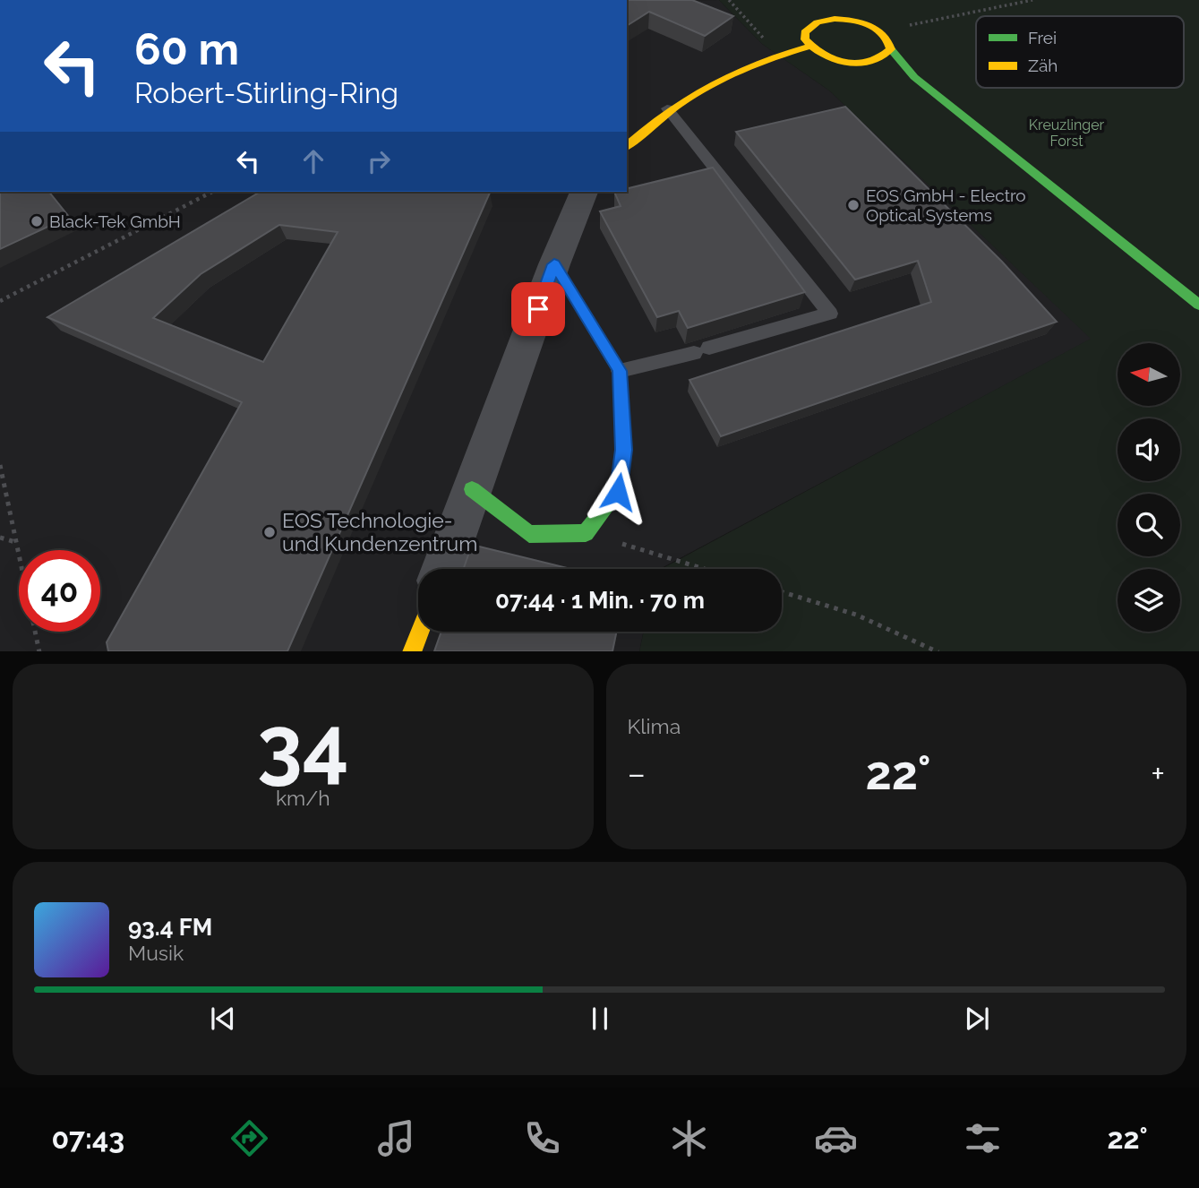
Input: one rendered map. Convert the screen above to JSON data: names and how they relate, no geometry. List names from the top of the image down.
{
  "parks": ["Kreuzlinger Forst"],
  "places": ["EOS GmbH - Electro Optical Systems", "Black-Tek GmbH", "EOS Technologie- und Kundenzentrum"],
  "legend": ["Frei", "Zäh"],
  "north": "left",
  "page": {
    "turn": ["60 m", "Robert-Stirling-Ring"],
    "limit": "40",
    "trip": "07:44 · 1 Min. · 70 m",
    "tile": [
      ["34", "km/h"],
      "Klima"
    ],
    "heat": ["−", "22°", "+"],
    "song": ["93.4 FM", "Musik"],
    "tabs": ["07:43", "22°"]
  }
}
